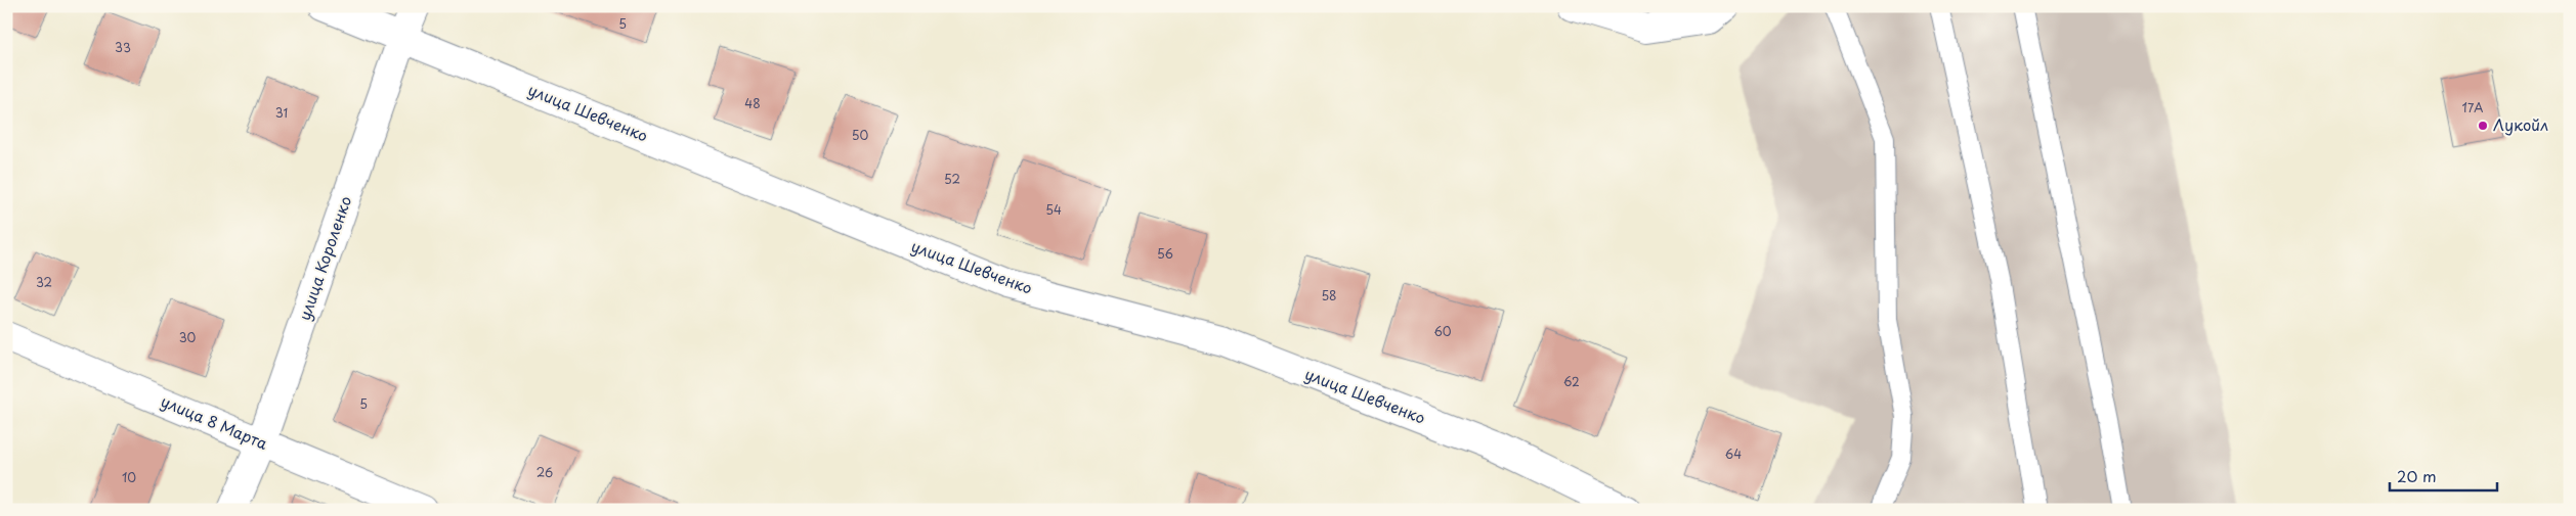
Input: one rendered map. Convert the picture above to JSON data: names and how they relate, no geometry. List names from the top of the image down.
{
  "streets": {
    "street": ["улица Шевченко", "улица Короленко", "улица 8 Марта"]
  },
  "crossings": [
    ["улица Шевченко", "улица Короленко"],
    ["улица Короленко", "улица 8 Марта"]
  ],
  "places": ["Лукойл"],
  "house_numbers": [
    "5",
    "33",
    "48",
    "17А",
    "31",
    "50",
    "52",
    "54",
    "56",
    "32",
    "58",
    "60",
    "30",
    "62",
    "5",
    "64",
    "26",
    "10"
  ],
  "scale_bar": "20 m"
}
